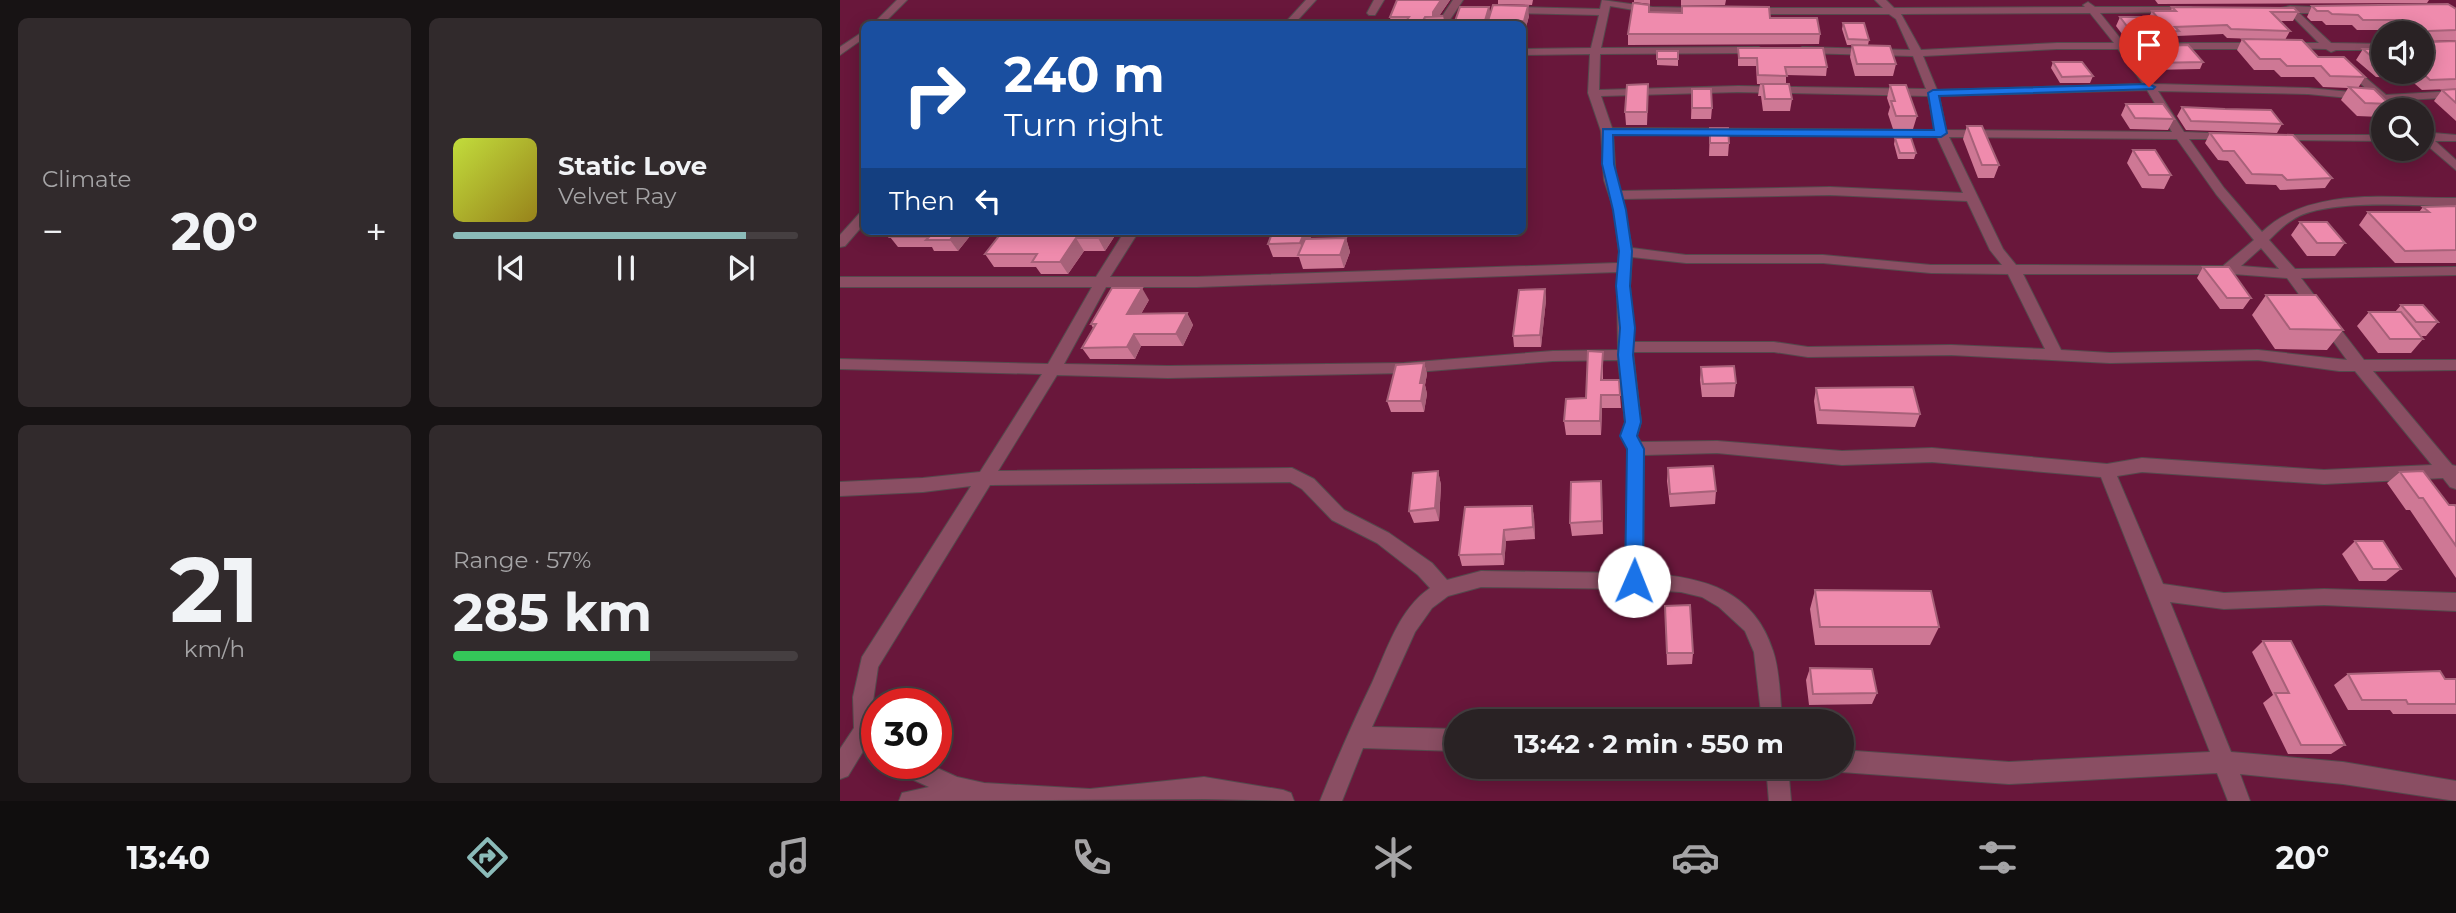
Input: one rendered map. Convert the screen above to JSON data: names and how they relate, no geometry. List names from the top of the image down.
{
  "page": {
    "tile": [
      "Climate",
      ["21", "km/h"],
      ["Range · 57%", "285 km"]
    ],
    "turn": ["240 m", "Turn right"],
    "song": ["Static Love", "Velvet Ray"],
    "then": "Then",
    "heat": ["−", "20°", "+"],
    "limit": "30",
    "trip": "13:42 · 2 min · 550 m",
    "tabs": ["13:40", "20°"]
  }
}
